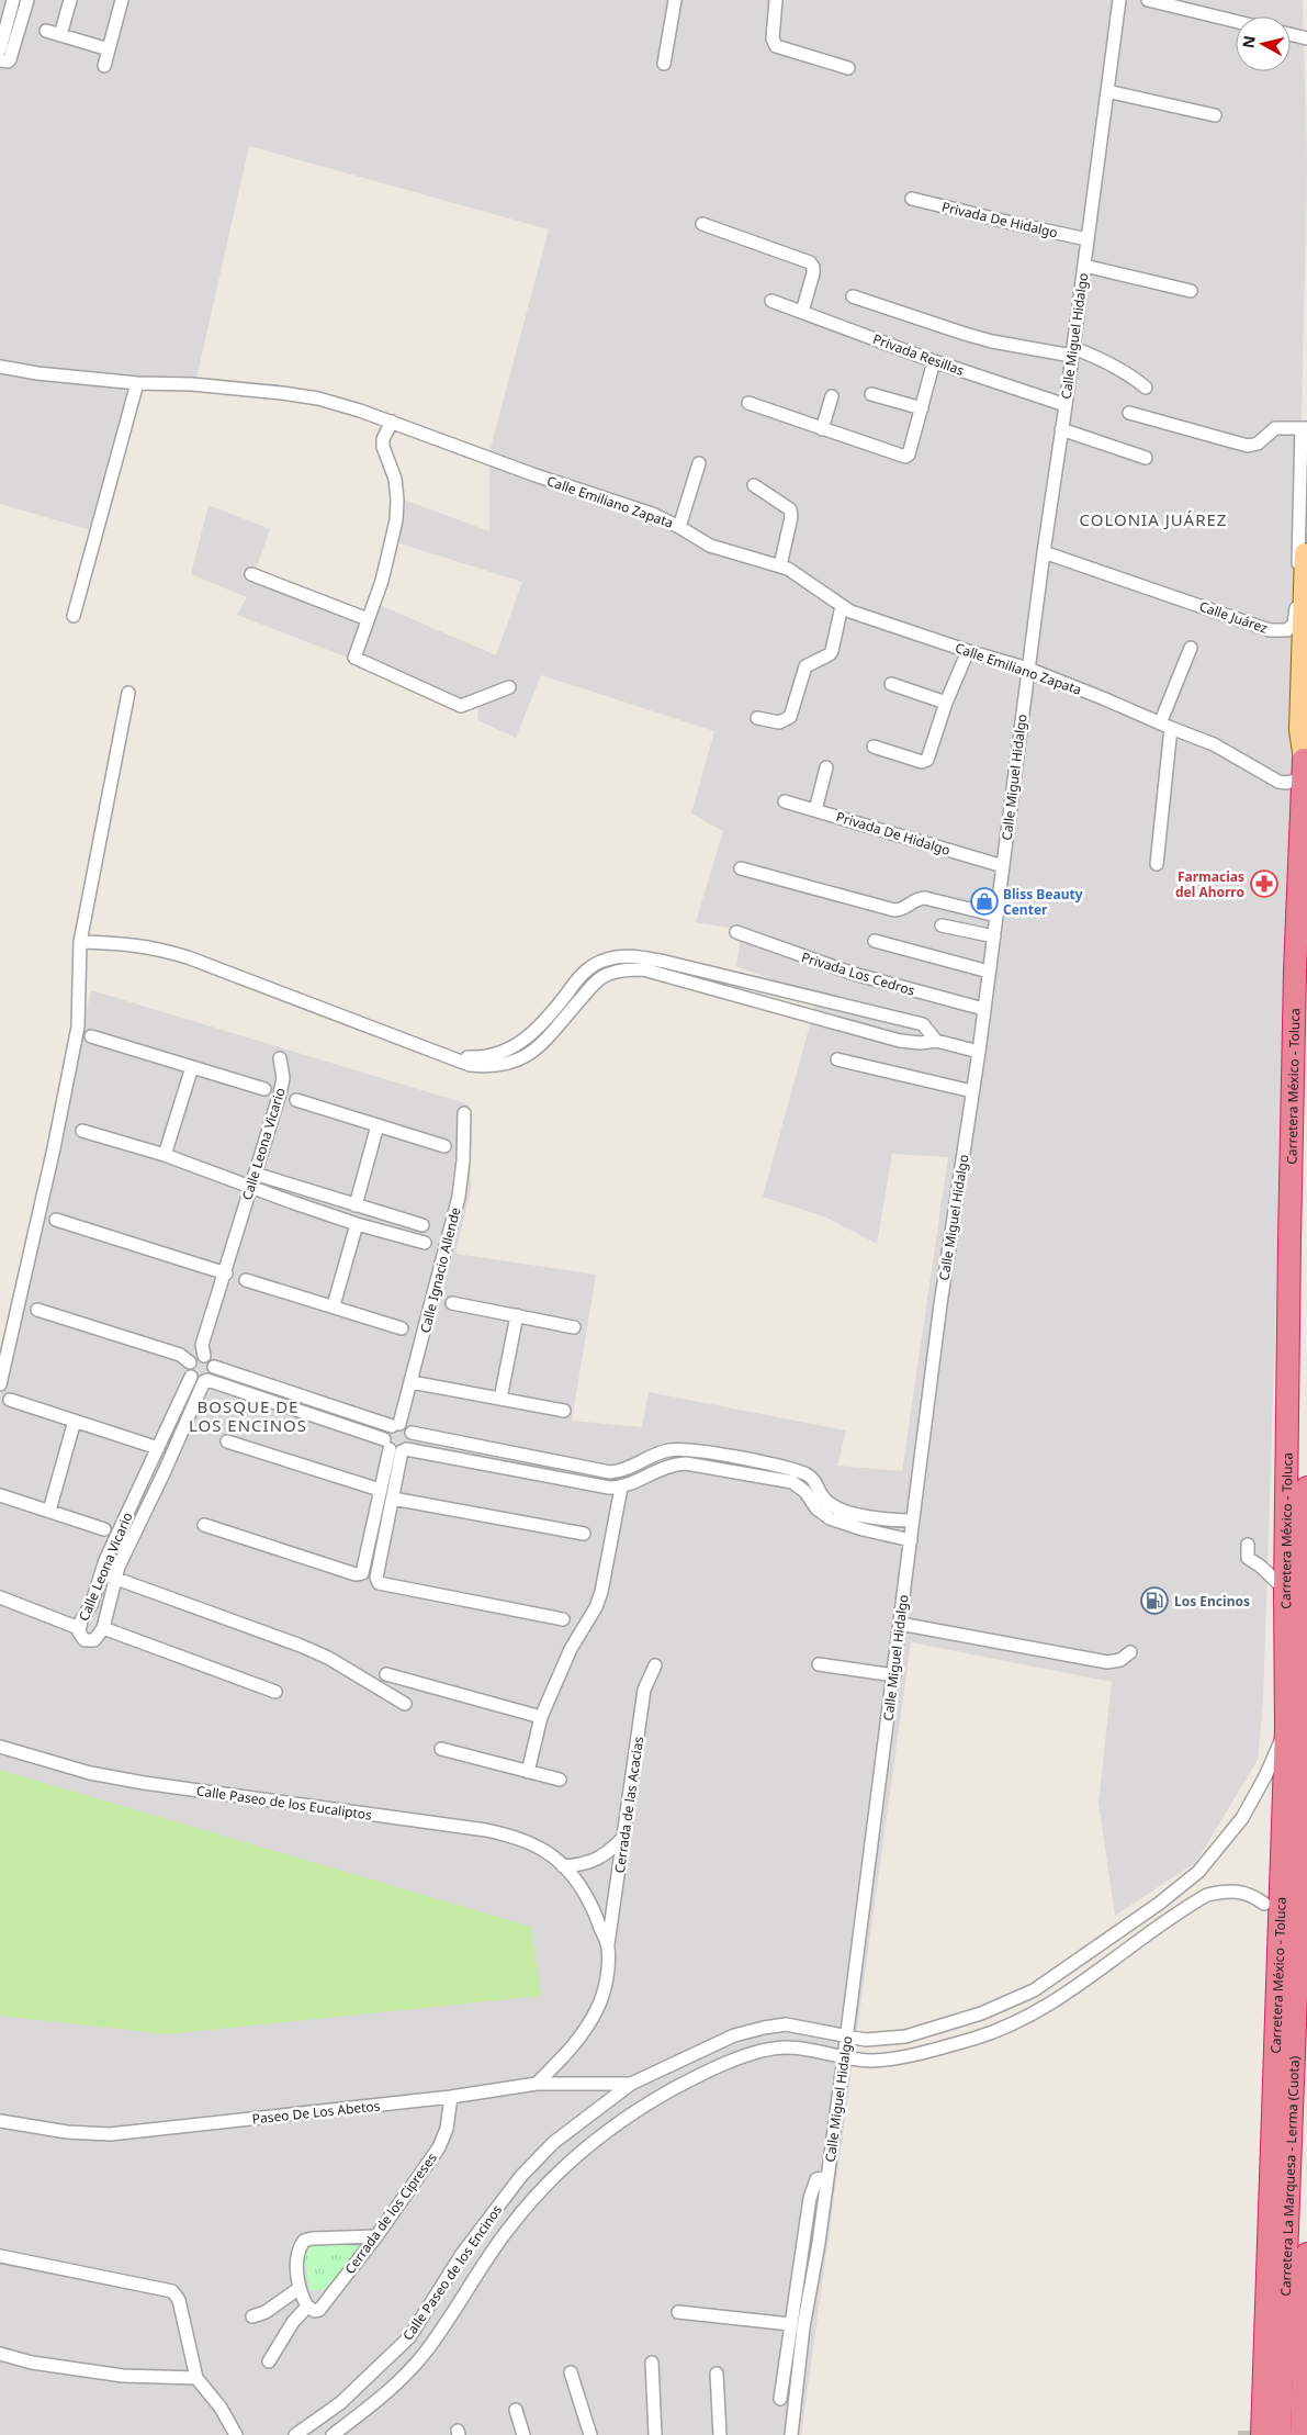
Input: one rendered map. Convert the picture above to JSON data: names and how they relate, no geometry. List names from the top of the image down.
{
  "streets": {
    "highway": ["Carretera México - Toluca", "Carretera La Marquesa - Lerma (Cuota)"],
    "street": [
      "Privada De Hidalgo",
      "Calle Miguel Hidalgo",
      "Privada Resillas",
      "Calle Emiliano Zapata",
      "Calle Juárez",
      "Privada Los Cedros",
      "Calle Leona Vicario",
      "Calle Ignacio Allende",
      "Calle Paseo de los Eucaliptos",
      "Cerrada de las Acacias",
      "Paseo De Los Abetos",
      "Cerrada de los Cipreses",
      "Calle Paseo de los Encinos"
    ]
  },
  "crossings": [
    ["Privada De Hidalgo", "Calle Miguel Hidalgo"],
    ["Calle Miguel Hidalgo", "Privada Resillas"],
    ["Calle Miguel Hidalgo", "Calle Emiliano Zapata"],
    ["Calle Miguel Hidalgo", "Calle Juárez"],
    ["Calle Miguel Hidalgo", "Privada Los Cedros"],
    ["Calle Miguel Hidalgo", "Calle Paseo de los Encinos"],
    ["Calle Emiliano Zapata", "Carretera México - Toluca"],
    ["Carretera México - Toluca", "Calle Paseo de los Encinos"],
    ["Calle Paseo de los Eucaliptos", "Cerrada de las Acacias"],
    ["Calle Paseo de los Eucaliptos", "Paseo De Los Abetos"],
    ["Paseo De Los Abetos", "Cerrada de los Cipreses"],
    ["Paseo De Los Abetos", "Calle Paseo de los Encinos"]
  ],
  "districts": ["COLONIA JUÁREZ", "BOSQUE DE LOS ENCINOS"],
  "places": {
    "pharmacy": ["Farmacias del Ahorro"],
    "shop": ["Bliss Beauty Center"],
    "fuel station": ["Los Encinos"]
  },
  "north": "left"
}
